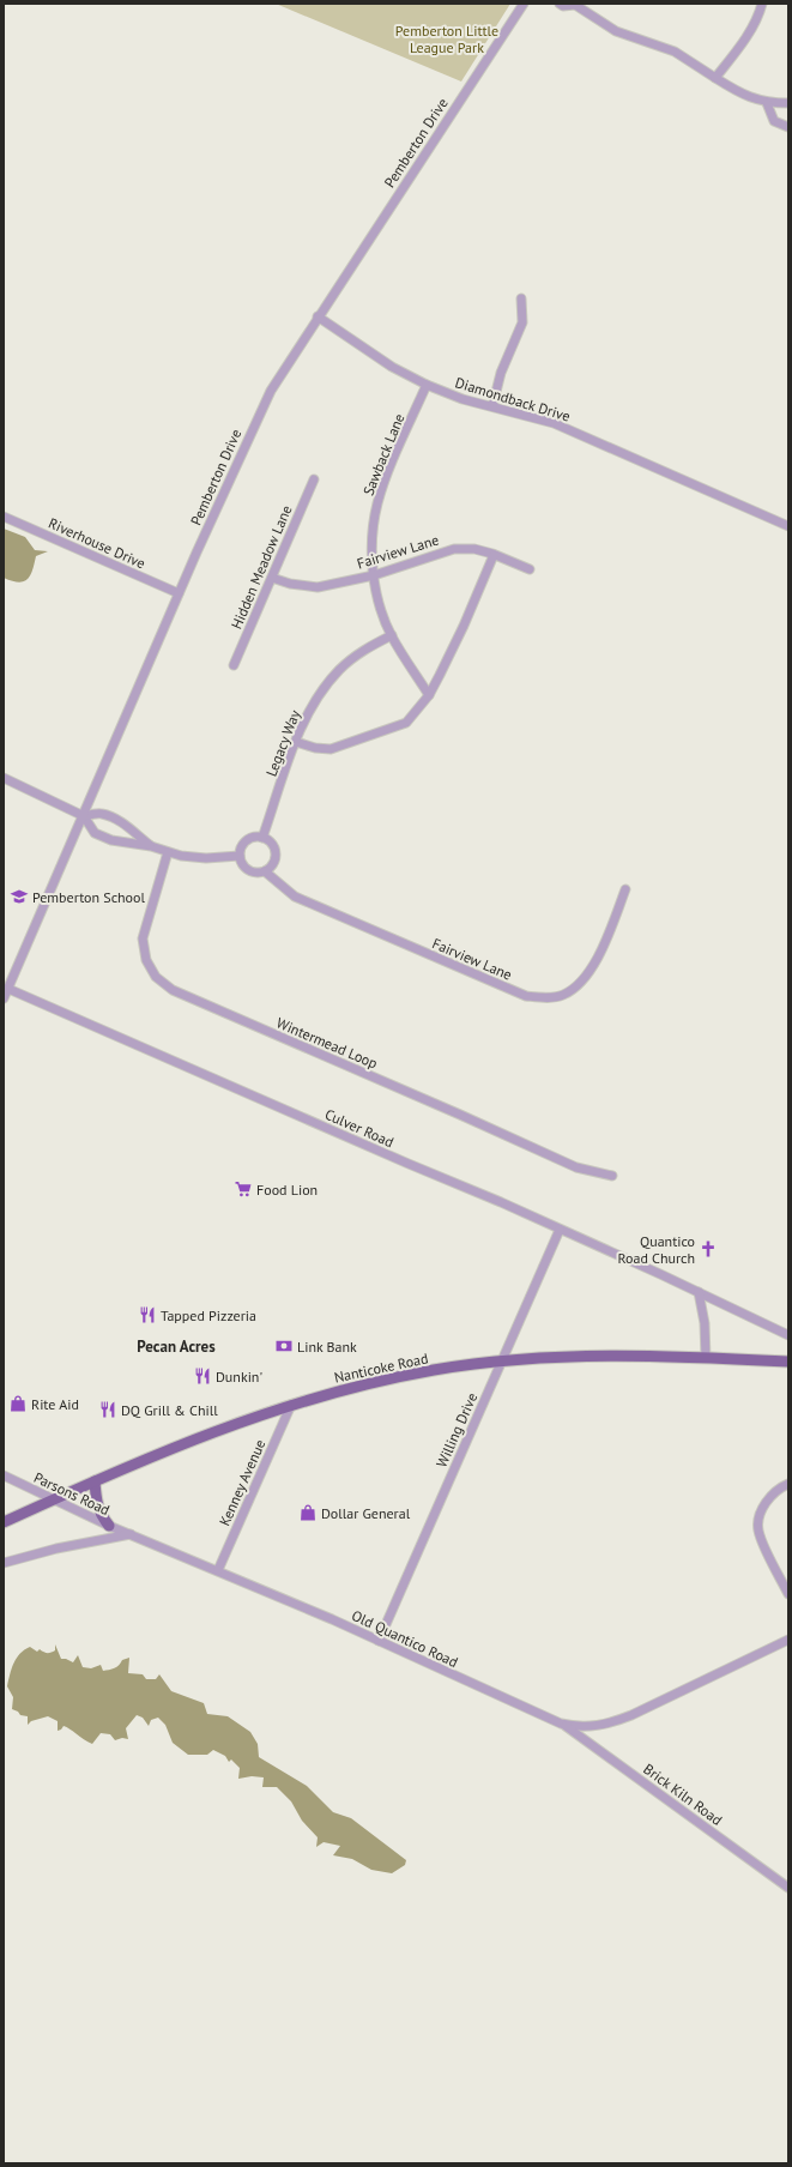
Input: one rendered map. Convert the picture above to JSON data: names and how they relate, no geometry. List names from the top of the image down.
{
  "streets": {
    "main road": ["Nanticoke Road"],
    "street": [
      "Pemberton Drive",
      "Diamondback Drive",
      "Sawback Lane",
      "Riverhouse Drive",
      "Fairview Lane",
      "Hidden Meadow Lane",
      "Legacy Way",
      "Wintermead Loop",
      "Culver Road",
      "Willing Drive",
      "Kenney Avenue",
      "Parsons Road",
      "Old Quantico Road",
      "Brick Kiln Road"
    ]
  },
  "crossings": [
    ["Pemberton Drive", "Diamondback Drive"],
    ["Pemberton Drive", "Riverhouse Drive"],
    ["Pemberton Drive", "Culver Road"],
    ["Diamondback Drive", "Sawback Lane"],
    ["Sawback Lane", "Fairview Lane"],
    ["Sawback Lane", "Legacy Way"],
    ["Fairview Lane", "Hidden Meadow Lane"],
    ["Fairview Lane", "Legacy Way"],
    ["Culver Road", "Willing Drive"],
    ["Nanticoke Road", "Willing Drive"],
    ["Nanticoke Road", "Kenney Avenue"],
    ["Nanticoke Road", "Parsons Road"],
    ["Willing Drive", "Old Quantico Road"],
    ["Kenney Avenue", "Old Quantico Road"],
    ["Parsons Road", "Old Quantico Road"],
    ["Old Quantico Road", "Brick Kiln Road"]
  ],
  "districts": ["Pecan Acres"],
  "parks": ["Pemberton Little League Park"],
  "places": {
    "school or university": ["Pemberton School"],
    "supermarket": ["Food Lion"],
    "church": ["Quantico Road Church"],
    "restaurant": ["Tapped Pizzeria", "Dunkin'", "DQ Grill & Chill"],
    "bank": ["Link Bank"],
    "shop": ["Rite Aid", "Dollar General"]
  }
}
